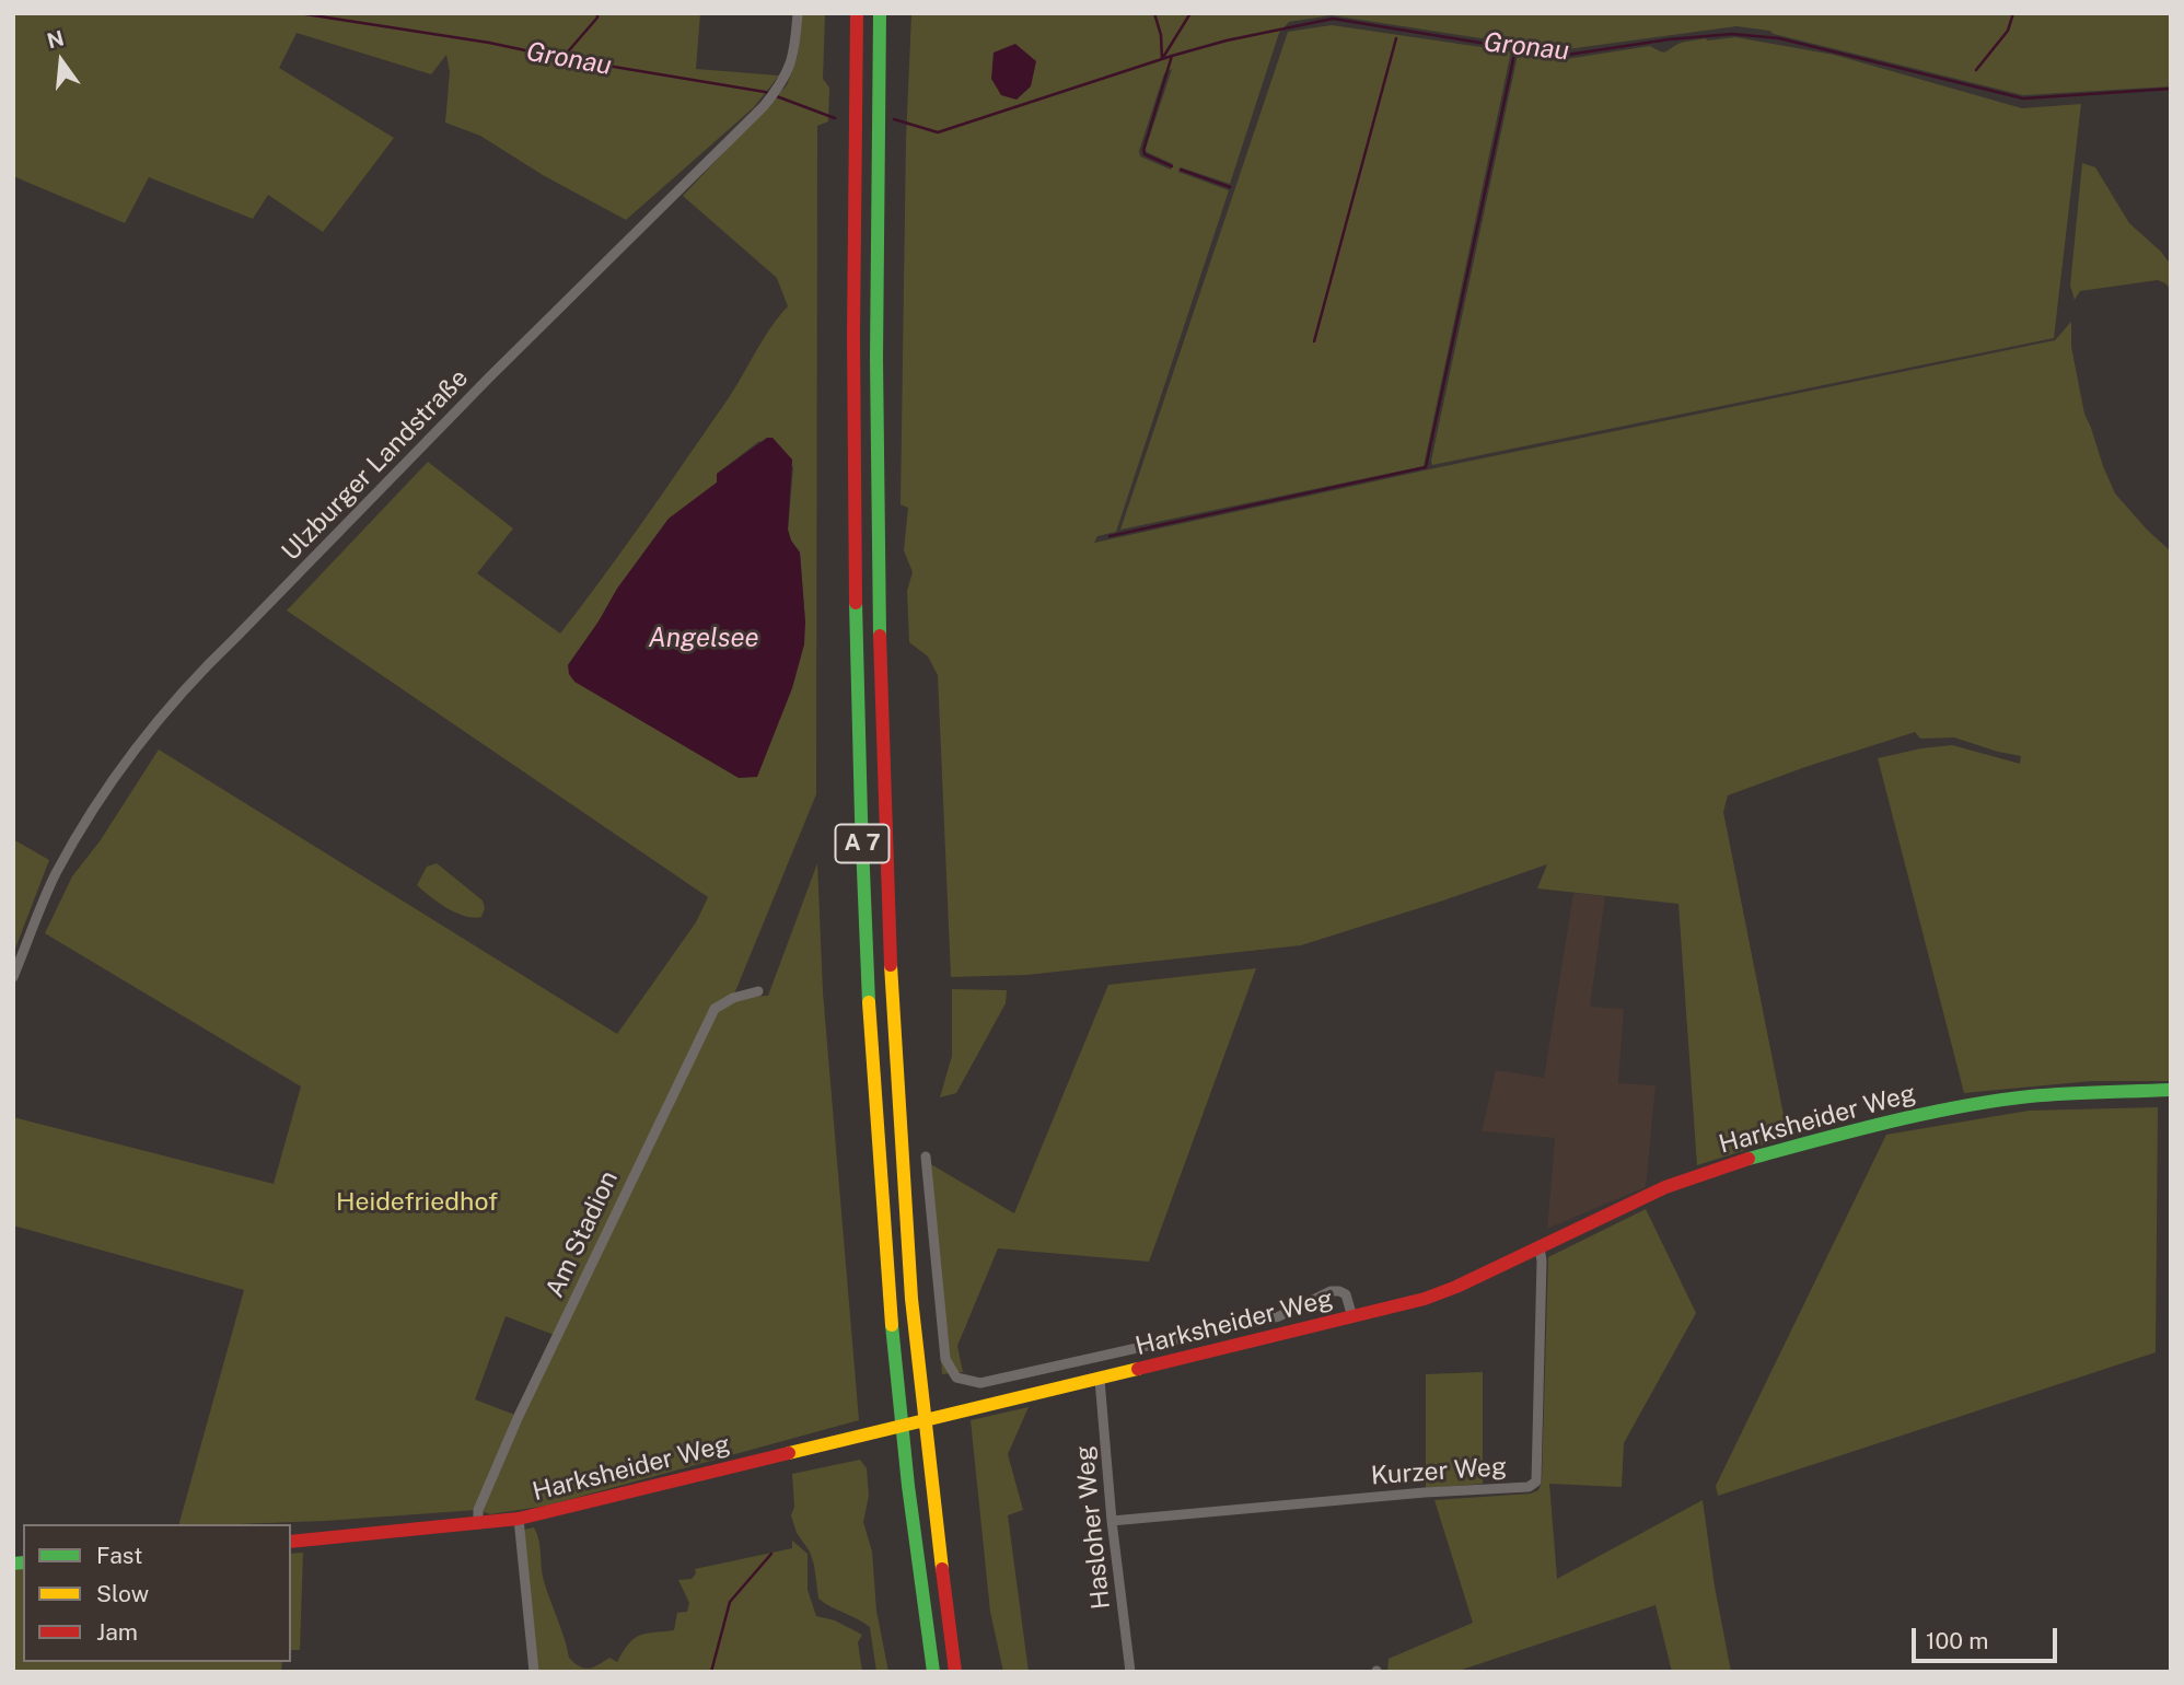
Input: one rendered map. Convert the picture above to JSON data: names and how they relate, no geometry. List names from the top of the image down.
{
  "streets": {
    "main road": ["A 7", "Harksheider Weg"],
    "street": [
      "Ulzburger Landstraße",
      "Am Stadion",
      "Kurzer Weg",
      "Hasloher Weg"
    ]
  },
  "crossings": [
    ["Harksheider Weg", "Am Stadion"],
    ["Harksheider Weg", "Kurzer Weg"],
    ["Harksheider Weg", "Hasloher Weg"],
    ["Kurzer Weg", "Hasloher Weg"]
  ],
  "water": ["Gronau", "Angelsee"],
  "parks": ["Heidefriedhof"],
  "legend": ["Fast", "Slow", "Jam"],
  "scale_bar": "100 m",
  "north": "top"
}
